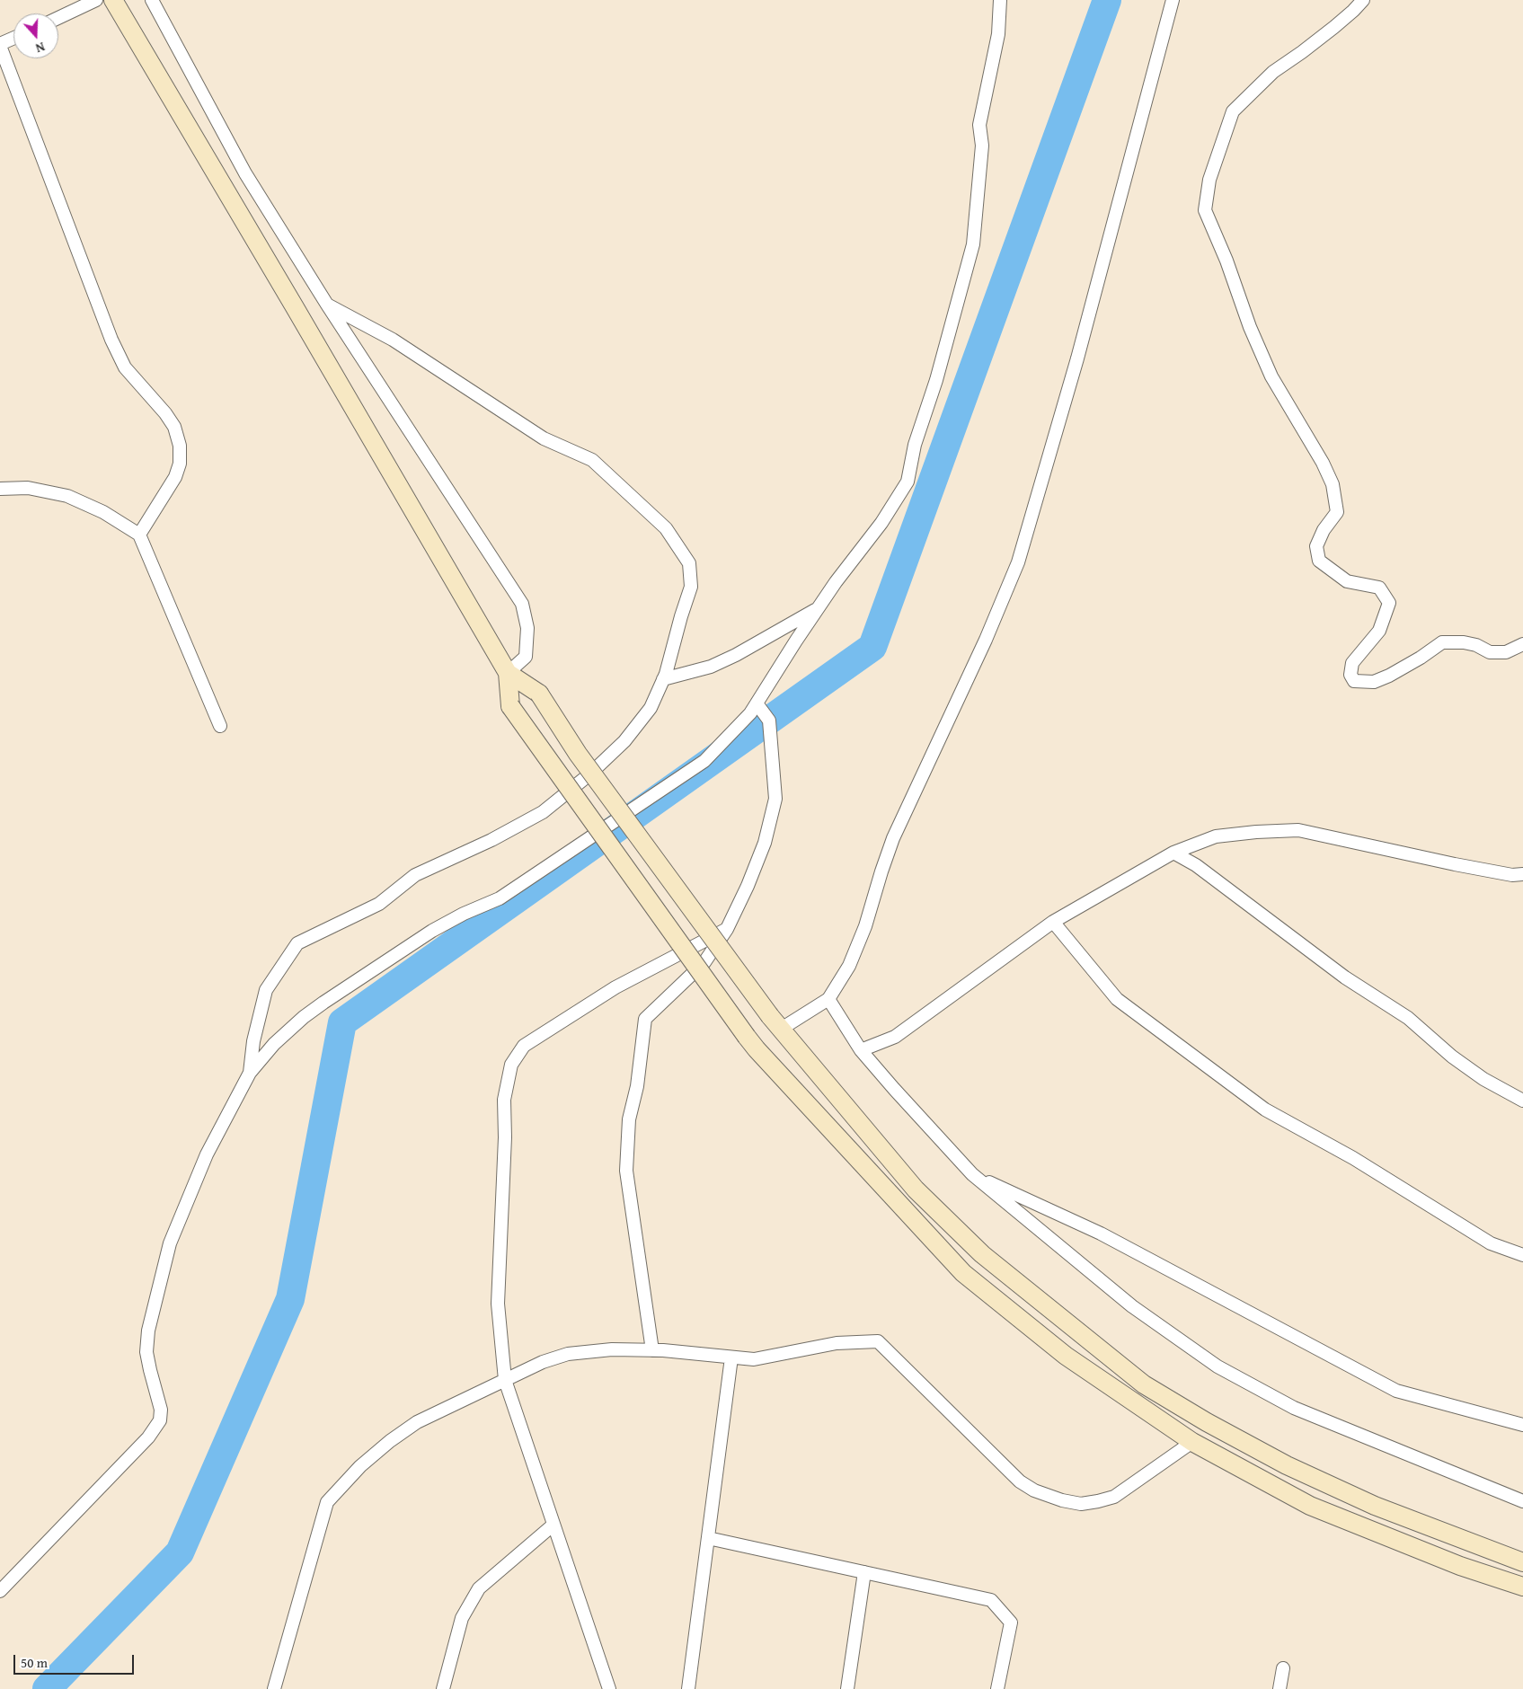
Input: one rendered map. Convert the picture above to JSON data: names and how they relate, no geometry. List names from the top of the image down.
{
  "scale_bar": "50 m",
  "north": "bottom"
}
